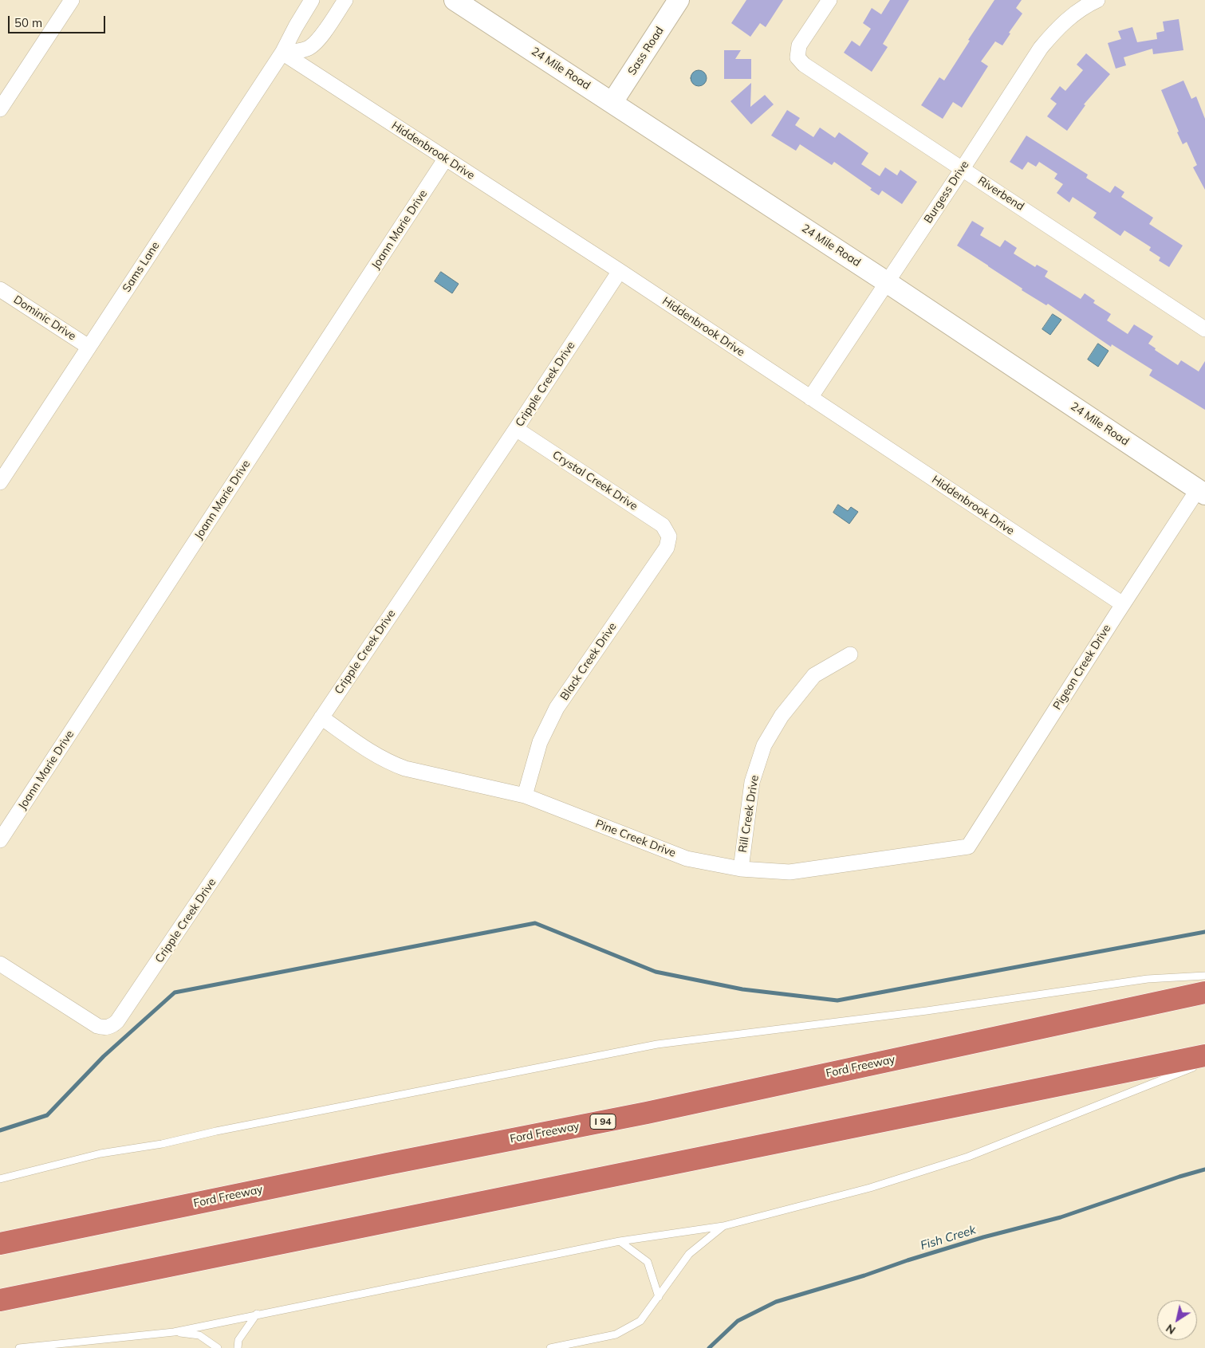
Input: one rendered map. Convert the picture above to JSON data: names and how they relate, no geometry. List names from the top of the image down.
{
  "streets": {
    "highway": ["Ford Freeway", "I 94"],
    "street": [
      "Sass Road",
      "24 Mile Road",
      "Hiddenbrook Drive",
      "Burgess Drive",
      "Riverbend",
      "Joann Marie Drive",
      "Sams Lane",
      "Dominic Drive",
      "Cripple Creek Drive",
      "Crystal Creek Drive",
      "Black Creek Drive",
      "Pigeon Creek Drive",
      "Rill Creek Drive",
      "Pine Creek Drive"
    ]
  },
  "crossings": [
    ["Sass Road", "24 Mile Road"],
    ["24 Mile Road", "Burgess Drive"],
    ["24 Mile Road", "Pigeon Creek Drive"],
    ["Hiddenbrook Drive", "Burgess Drive"],
    ["Hiddenbrook Drive", "Joann Marie Drive"],
    ["Hiddenbrook Drive", "Sams Lane"],
    ["Hiddenbrook Drive", "Cripple Creek Drive"],
    ["Hiddenbrook Drive", "Pigeon Creek Drive"],
    ["Burgess Drive", "Riverbend"],
    ["Sams Lane", "Dominic Drive"],
    ["Cripple Creek Drive", "Crystal Creek Drive"],
    ["Cripple Creek Drive", "Pine Creek Drive"],
    ["Crystal Creek Drive", "Black Creek Drive"],
    ["Black Creek Drive", "Pine Creek Drive"],
    ["Pigeon Creek Drive", "Pine Creek Drive"],
    ["Rill Creek Drive", "Pine Creek Drive"]
  ],
  "water": ["Fish Creek"],
  "scale_bar": "50 m",
  "north": "bottom left"
}
